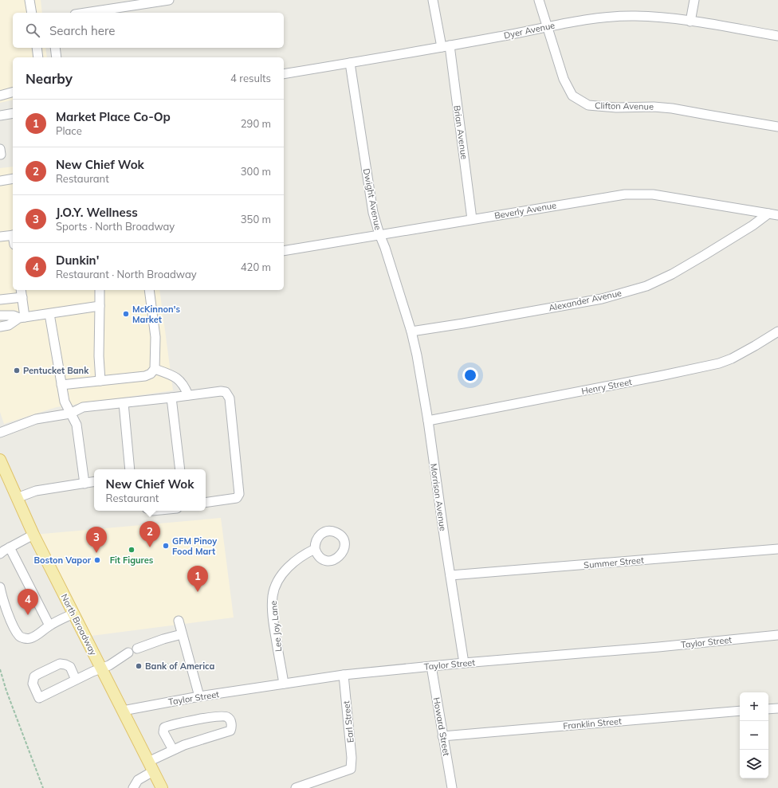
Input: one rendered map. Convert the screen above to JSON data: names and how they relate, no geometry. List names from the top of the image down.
{
  "streets": {
    "main road": ["North Broadway"],
    "street": [
      "Dyer Avenue",
      "Clifton Avenue",
      "Brian Avenue",
      "Dwight Avenue",
      "Beverly Avenue",
      "Alexander Avenue",
      "Henry Street",
      "Morrison Avenue",
      "Summer Street",
      "Lee Joy Lane",
      "Taylor Street",
      "Earl Street",
      "Franklin Street",
      "Howard Street"
    ]
  },
  "crossings": [
    ["Dyer Avenue", "Clifton Avenue"],
    ["Dyer Avenue", "Brian Avenue"],
    ["Dyer Avenue", "Dwight Avenue"],
    ["Brian Avenue", "Beverly Avenue"],
    ["Dwight Avenue", "Beverly Avenue"],
    ["Dwight Avenue", "Alexander Avenue"],
    ["Dwight Avenue", "Morrison Avenue"],
    ["Beverly Avenue", "Alexander Avenue"],
    ["Alexander Avenue", "Morrison Avenue"],
    ["Henry Street", "Morrison Avenue"],
    ["Morrison Avenue", "Summer Street"],
    ["Morrison Avenue", "Taylor Street"],
    ["North Broadway", "Taylor Street"],
    ["Lee Joy Lane", "Taylor Street"],
    ["Taylor Street", "Earl Street"],
    ["Taylor Street", "Howard Street"],
    ["Franklin Street", "Howard Street"]
  ],
  "places": [
    "McKinnon's Market",
    "Pentucket Bank",
    "GFM Pinoy Food Mart",
    "Fit Figures",
    "Boston Vapor",
    "Bank of America"
  ],
  "page": {
    "search": "Search here",
    "heading": ["Nearby", "4 results"],
    "list": [
      {
        "mark": "1",
        "name": "Market Place Co-Op",
        "note": "Place",
        "value": "290 m"
      },
      {
        "mark": "2",
        "name": "New Chief Wok",
        "note": "Restaurant",
        "value": "300 m"
      },
      {
        "mark": "3",
        "name": "J.O.Y. Wellness",
        "note": "Sports · North Broadway",
        "value": "350 m"
      },
      {
        "mark": "4",
        "name": "Dunkin'",
        "note": "Restaurant · North Broadway",
        "value": "420 m"
      }
    ],
    "popup": ["New Chief Wok", "Restaurant"],
    "pins": [
      "2",
      "3",
      "1",
      "4"
    ],
    "map_buttons": ["+", "−"]
  }
}
